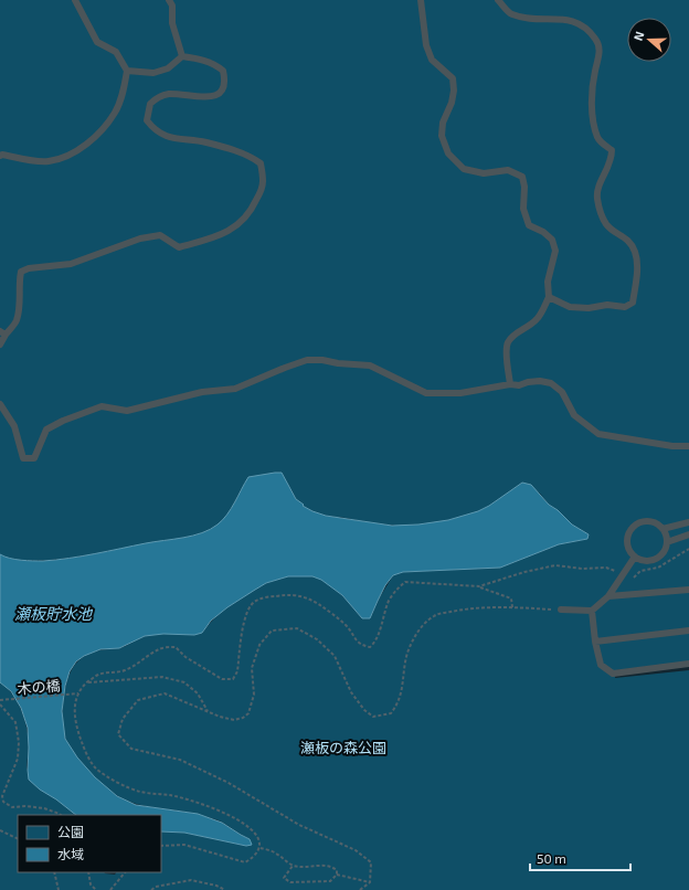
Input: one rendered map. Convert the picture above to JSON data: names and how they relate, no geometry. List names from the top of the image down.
{
  "streets": {
    "path": ["木の橋"]
  },
  "water": ["瀬板貯水池"],
  "parks": ["瀬板の森公園"],
  "legend": ["公園", "水域"],
  "scale_bar": "50 m",
  "north": "left"
}
